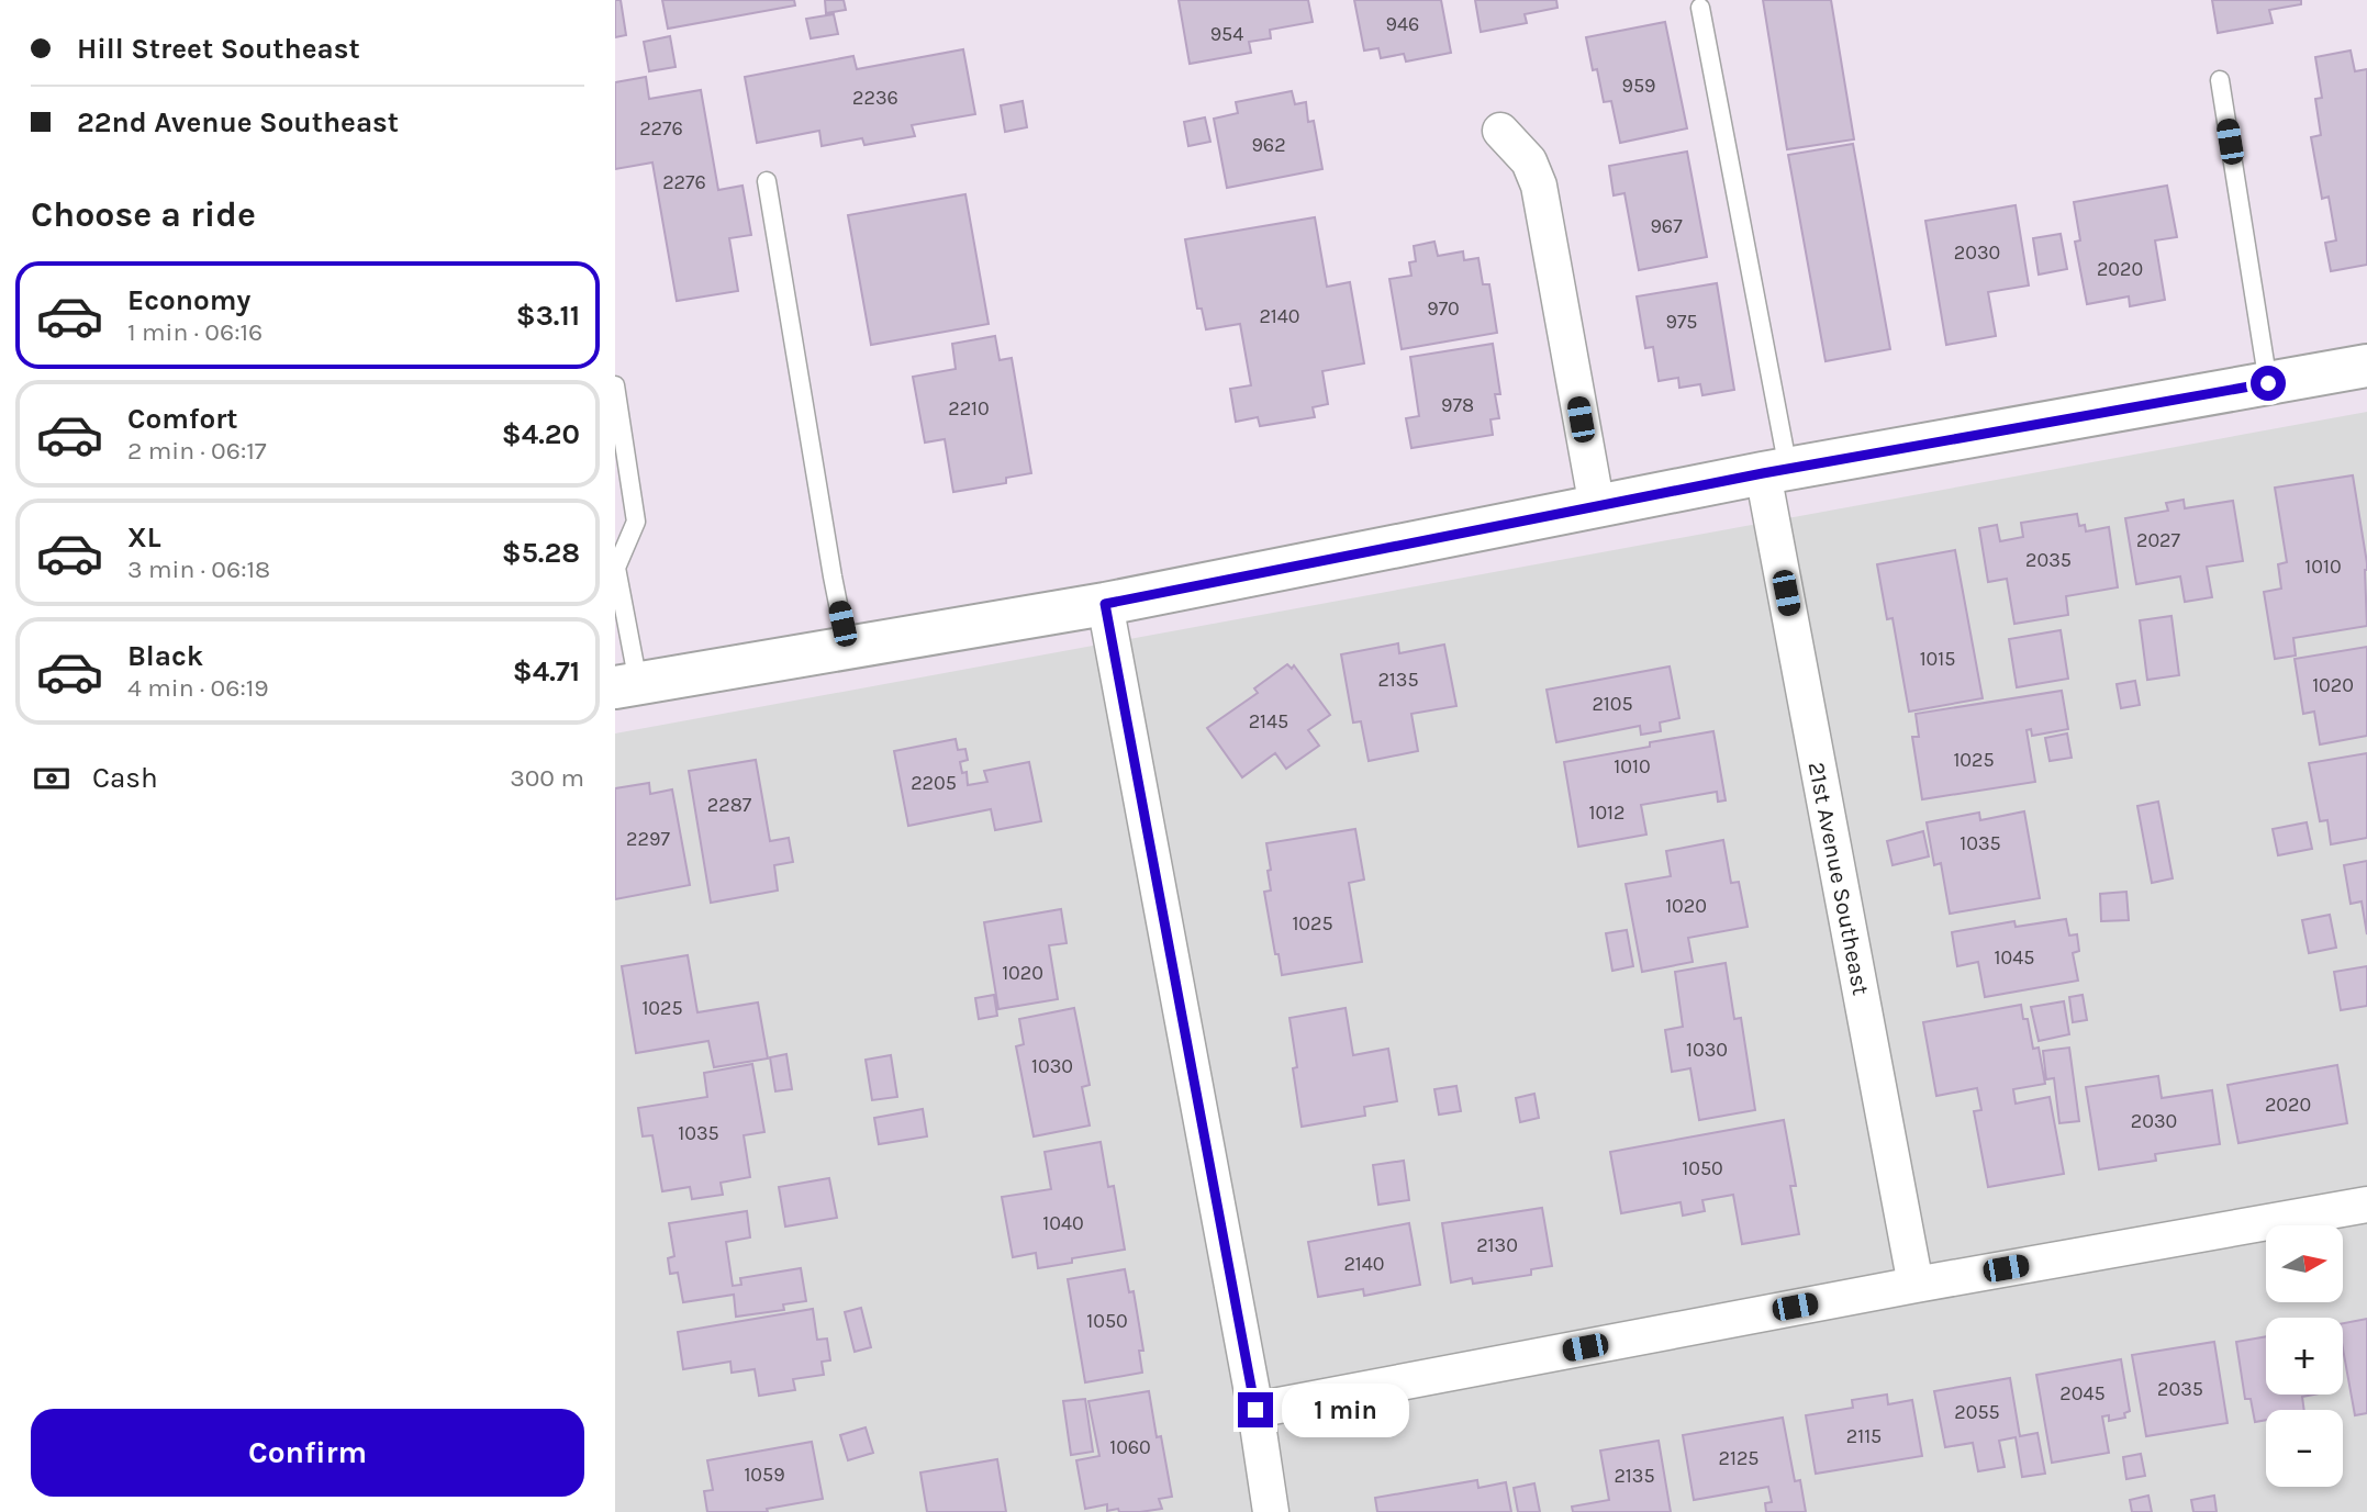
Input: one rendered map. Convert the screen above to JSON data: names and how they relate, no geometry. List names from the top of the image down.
{
  "streets": {
    "street": ["21st Avenue Southeast"]
  },
  "house_numbers": [
    "946",
    "954",
    "959",
    "2236",
    "2276",
    "962",
    "2276",
    "967",
    "2030",
    "2020",
    "970",
    "2140",
    "975",
    "978",
    "2210",
    "2027",
    "2035",
    "1010",
    "1015",
    "2135",
    "1020",
    "2105",
    "2145",
    "1025",
    "1010",
    "2205",
    "2287",
    "1012",
    "2297",
    "1035",
    "1020",
    "1025",
    "1045",
    "1020",
    "1025",
    "1030",
    "1030",
    "2020",
    "2030",
    "1035",
    "1050",
    "1040",
    "2130",
    "2140",
    "1050",
    "2035",
    "2045",
    "2055",
    "2115",
    "1060",
    "2125",
    "1059",
    "2135"
  ],
  "north": "right",
  "page": {
    "banner": ["Hill Street Southeast", "22nd Avenue Southeast"],
    "heading": "Choose a ride",
    "list": [
      {
        "name": "Economy",
        "note": "1 min · 06:16",
        "value": "$3.11"
      },
      {
        "name": "Comfort",
        "note": "2 min · 06:17",
        "value": "$4.20"
      },
      {
        "name": "XL",
        "note": "3 min · 06:18",
        "value": "$5.28"
      },
      {
        "name": "Black",
        "note": "4 min · 06:19",
        "value": "$4.71"
      }
    ],
    "pay": ["Cash", "300 m"],
    "map_buttons": ["+", "−"],
    "bubble": "1 min",
    "buttons": "Confirm"
  }
}
